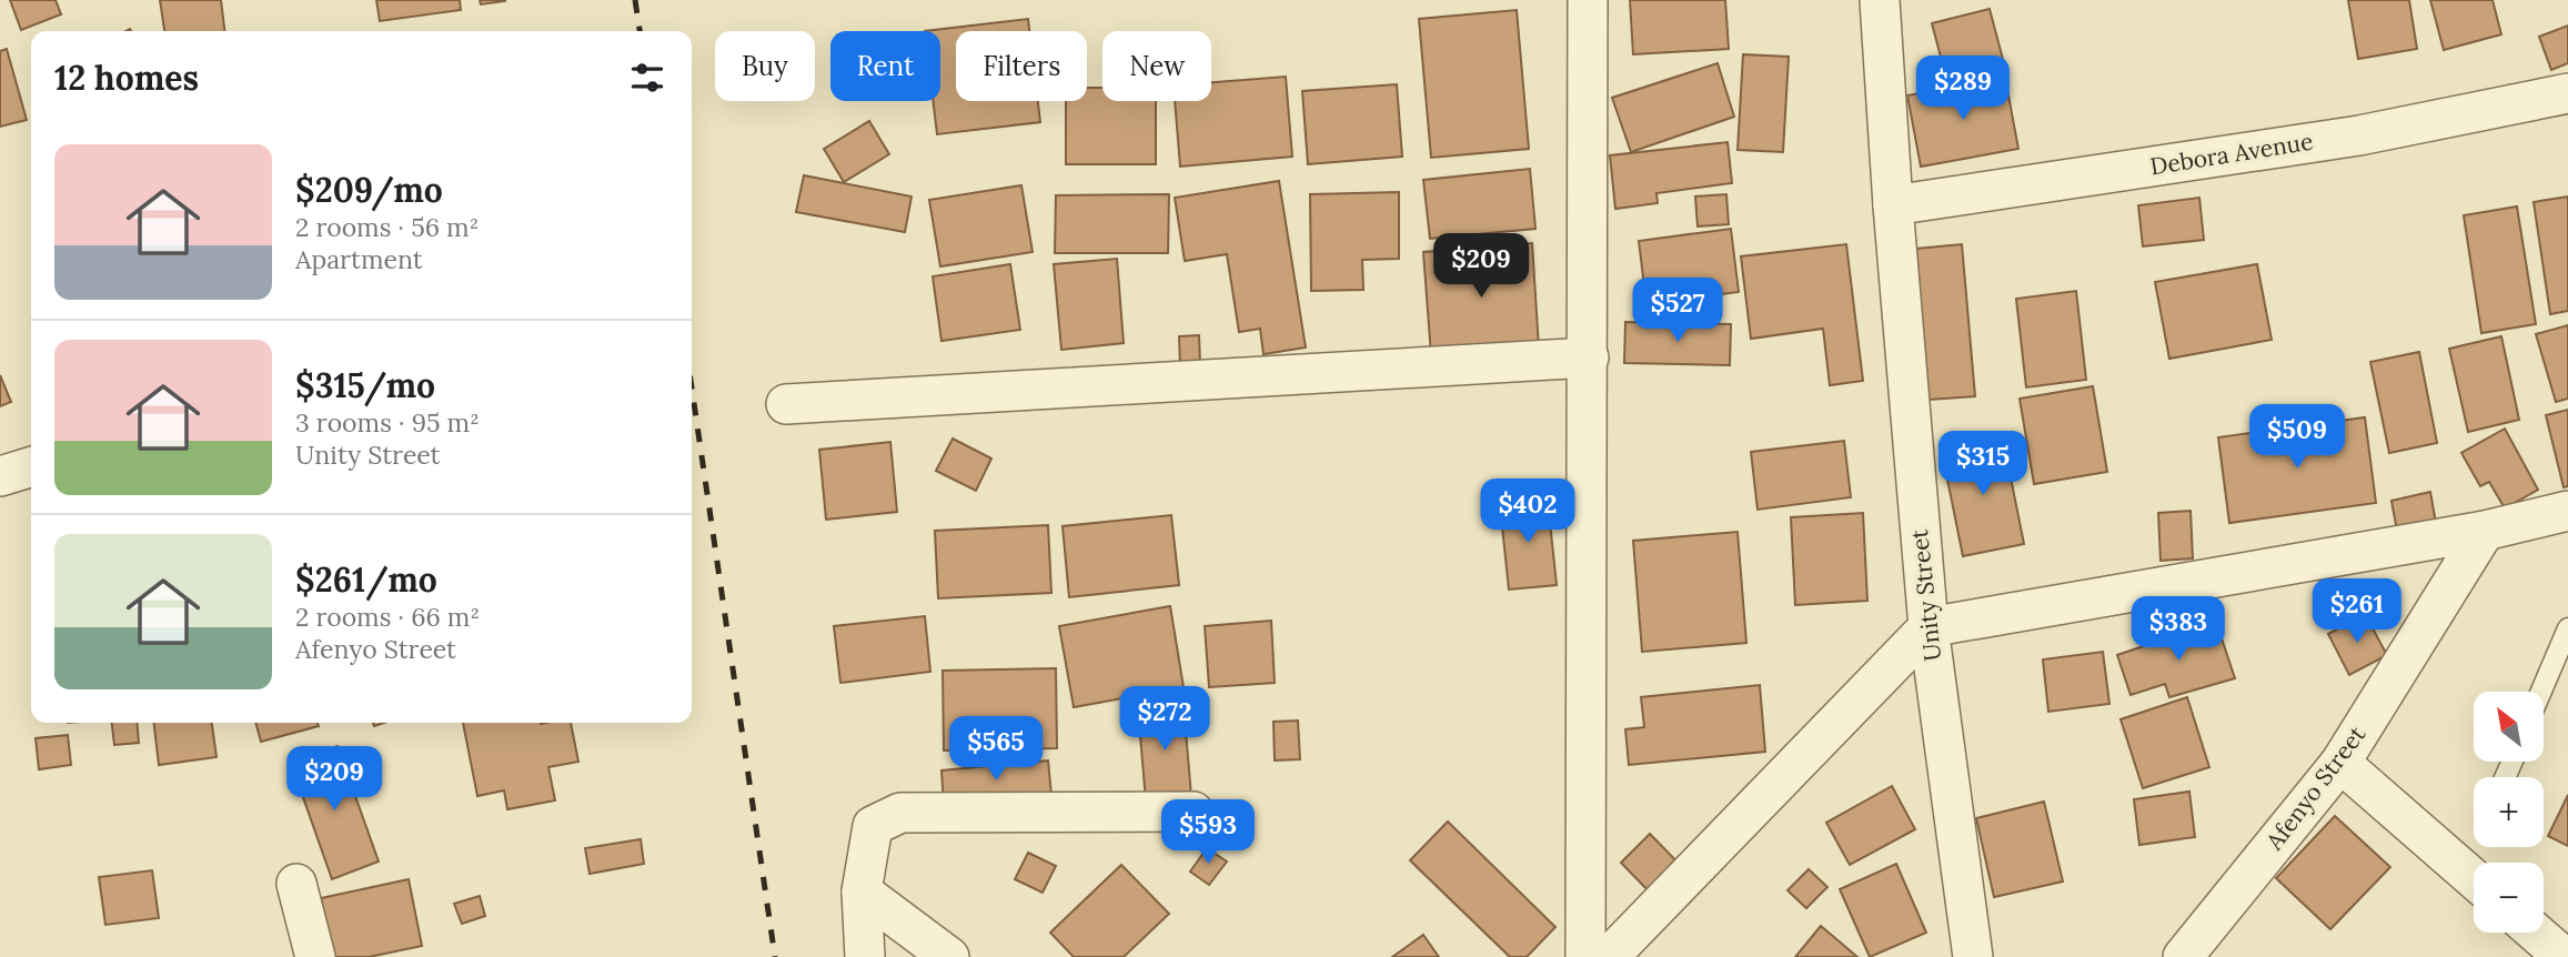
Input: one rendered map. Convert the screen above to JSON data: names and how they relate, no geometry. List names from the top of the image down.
{
  "streets": {
    "street": ["Debora Avenue", "Unity Street", "Afenyo Street"]
  },
  "crossings": [
    ["Debora Avenue", "Unity Street"]
  ],
  "north": "top left",
  "page": {
    "chip": [
      "Buy",
      "Rent",
      "Filters",
      "New"
    ],
    "heading": "12 homes",
    "price": [
      "$289",
      "$209",
      "$527",
      "$509",
      "$315",
      "$402",
      "$261",
      "$383",
      "$272",
      "$565",
      "$209",
      "$593"
    ],
    "list": [
      {
        "name": "$209/mo",
        "note": "2 rooms · 56 m² · Apartment"
      },
      {
        "name": "$315/mo",
        "note": "3 rooms · 95 m² · Unity Street"
      },
      {
        "name": "$261/mo",
        "note": "2 rooms · 66 m² · Afenyo Street"
      }
    ],
    "map_buttons": ["+", "−"]
  }
}
